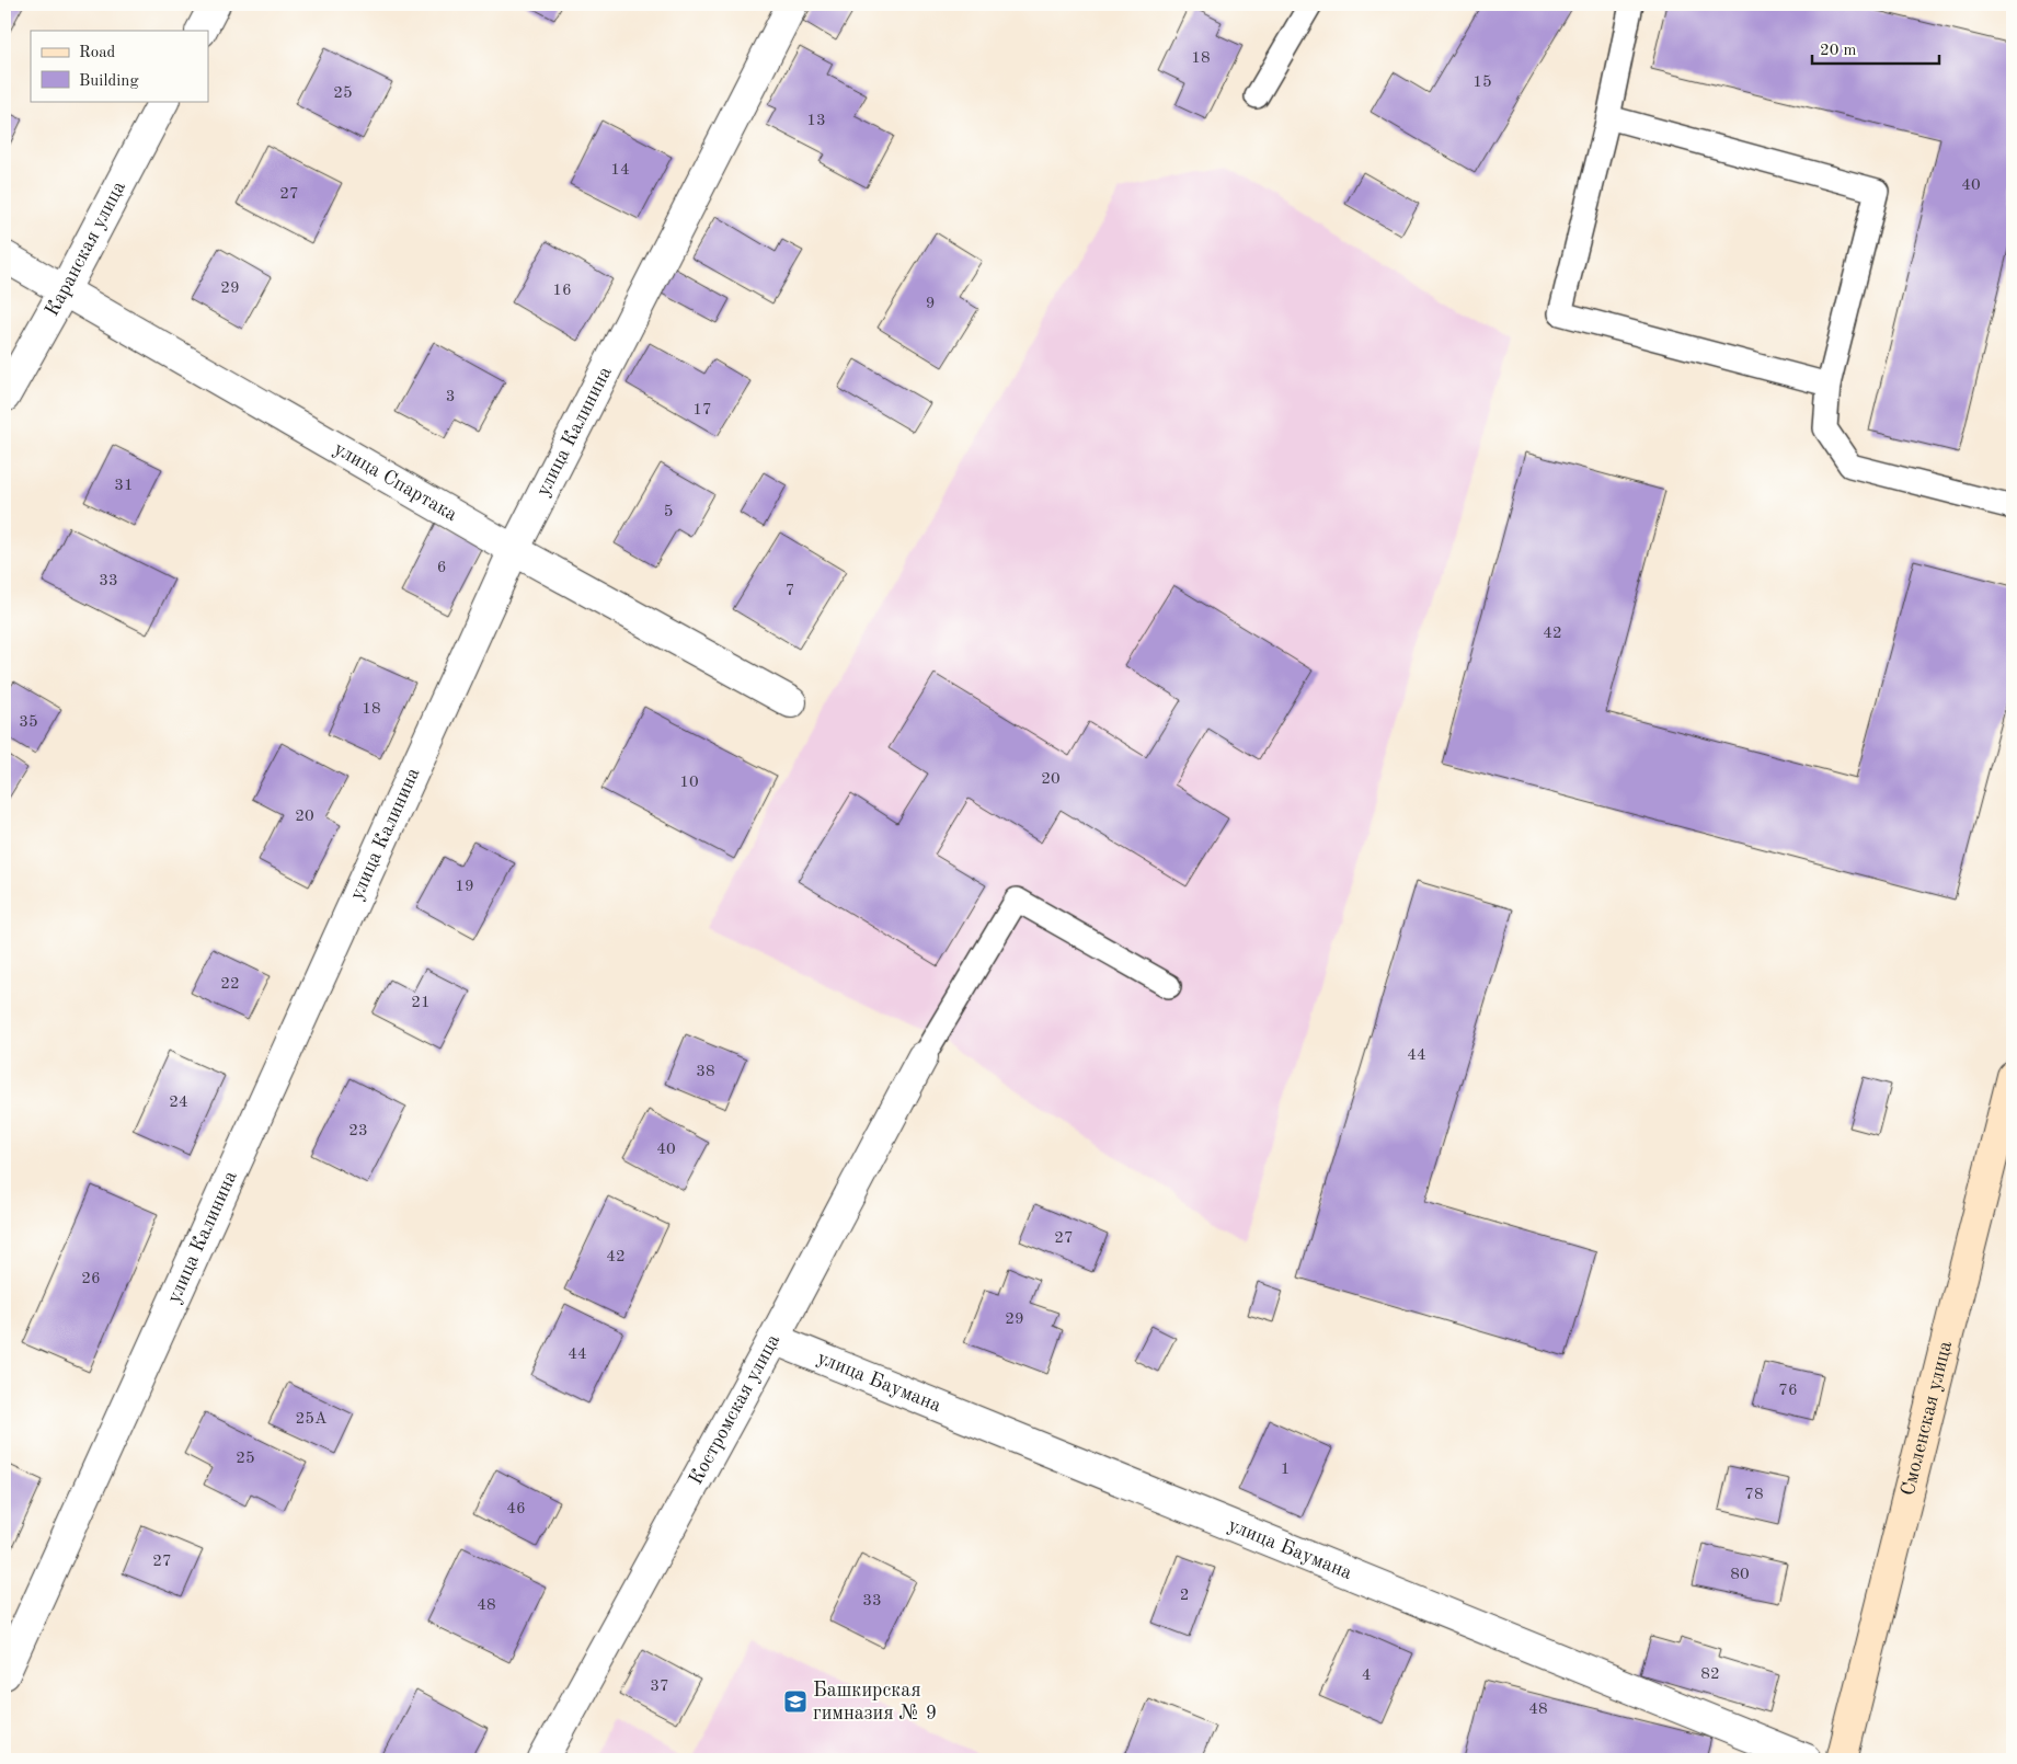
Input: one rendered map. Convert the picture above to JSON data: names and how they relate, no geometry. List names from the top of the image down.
{
  "streets": {
    "main road": ["Смоленская улица"],
    "street": [
      "Каранская улица",
      "улица Калинина",
      "улица Спартака",
      "улица Баумана",
      "Костромская улица"
    ]
  },
  "crossings": [
    ["Каранская улица", "улица Спартака"],
    ["улица Калинина", "улица Спартака"],
    ["улица Баумана", "Костромская улица"]
  ],
  "places": {
    "school or university": ["Башкирская гимназия № 9"]
  },
  "house_numbers": [
    "18",
    "15",
    "25",
    "13",
    "14",
    "40",
    "27",
    "29",
    "16",
    "9",
    "3",
    "17",
    "31",
    "5",
    "6",
    "33",
    "7",
    "42",
    "18",
    "35",
    "20",
    "10",
    "20",
    "19",
    "22",
    "21",
    "44",
    "38",
    "24",
    "23",
    "40",
    "27",
    "42",
    "26",
    "29",
    "44",
    "76",
    "25А",
    "25",
    "1",
    "78",
    "46",
    "27",
    "80",
    "2",
    "33",
    "48",
    "82",
    "4",
    "37",
    "48"
  ],
  "legend": ["Road", "Building"],
  "scale_bar": "20 m"
}
